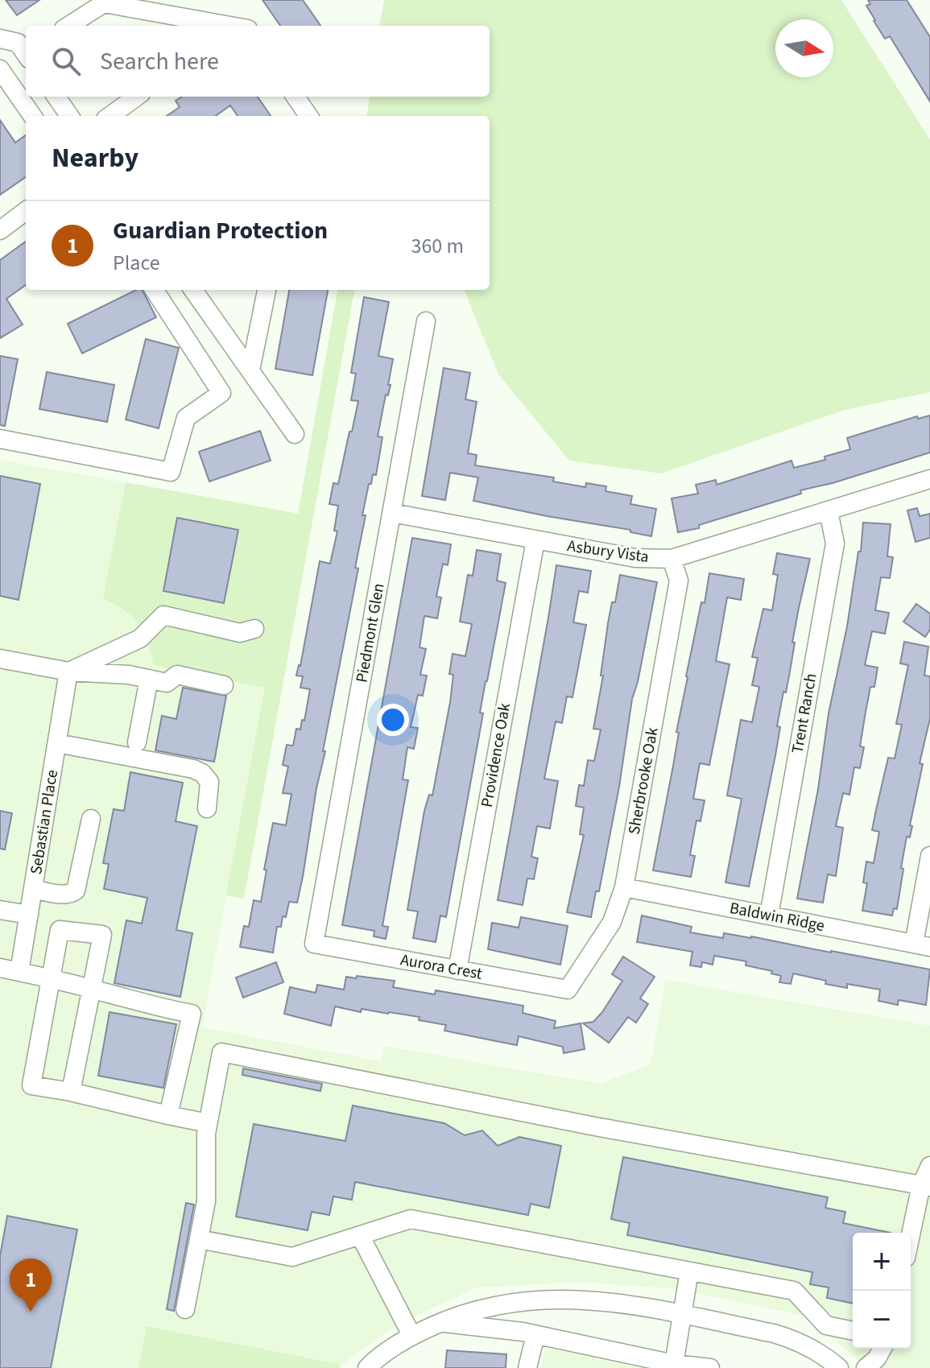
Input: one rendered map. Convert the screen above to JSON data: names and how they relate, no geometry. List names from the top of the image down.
{
  "streets": {
    "street": [
      "Asbury Vista",
      "Piedmont Glen",
      "Trent Ranch",
      "Providence Oak",
      "Sherbrooke Oak",
      "Sebastian Place",
      "Baldwin Ridge",
      "Aurora Crest"
    ]
  },
  "crossings": [
    ["Asbury Vista", "Piedmont Glen"],
    ["Asbury Vista", "Trent Ranch"],
    ["Asbury Vista", "Providence Oak"],
    ["Asbury Vista", "Sherbrooke Oak"],
    ["Piedmont Glen", "Aurora Crest"],
    ["Trent Ranch", "Baldwin Ridge"],
    ["Providence Oak", "Aurora Crest"],
    ["Sherbrooke Oak", "Baldwin Ridge"],
    ["Sherbrooke Oak", "Aurora Crest"]
  ],
  "north": "right",
  "page": {
    "search": "Search here",
    "heading": "Nearby",
    "list": [
      {
        "mark": "1",
        "name": "Guardian Protection",
        "note": "Place",
        "value": "360 m"
      }
    ],
    "map_buttons": ["+", "−"],
    "pins": "1"
  }
}
